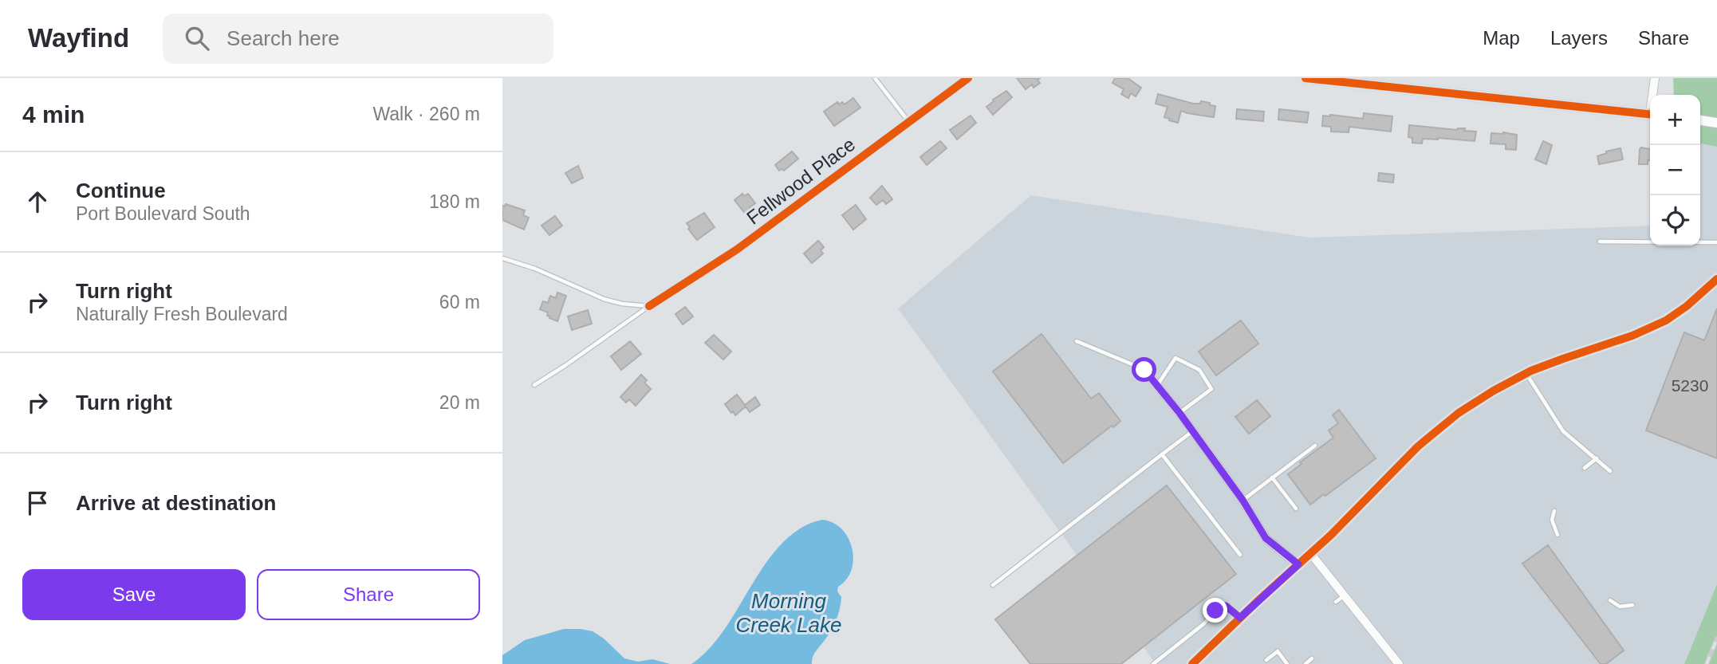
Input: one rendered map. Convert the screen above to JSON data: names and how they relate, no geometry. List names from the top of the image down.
{
  "streets": {
    "street": ["Fellwood Place"]
  },
  "water": ["Morning Creek Lake"],
  "house_numbers": ["5230"],
  "page": {
    "header": "Wayfind",
    "search": "Search here",
    "nav": ["Map", "Layers", "Share"],
    "heading": ["4 min", "Walk · 260 m"],
    "map_buttons": ["+", "−"],
    "list": [
      ["Continue", "Port Boulevard South", "180 m"],
      ["Turn right", "Naturally Fresh Boulevard", "60 m"],
      ["Turn right", "20 m"],
      "Arrive at destination"
    ],
    "buttons": ["Save", "Share"]
  }
}
